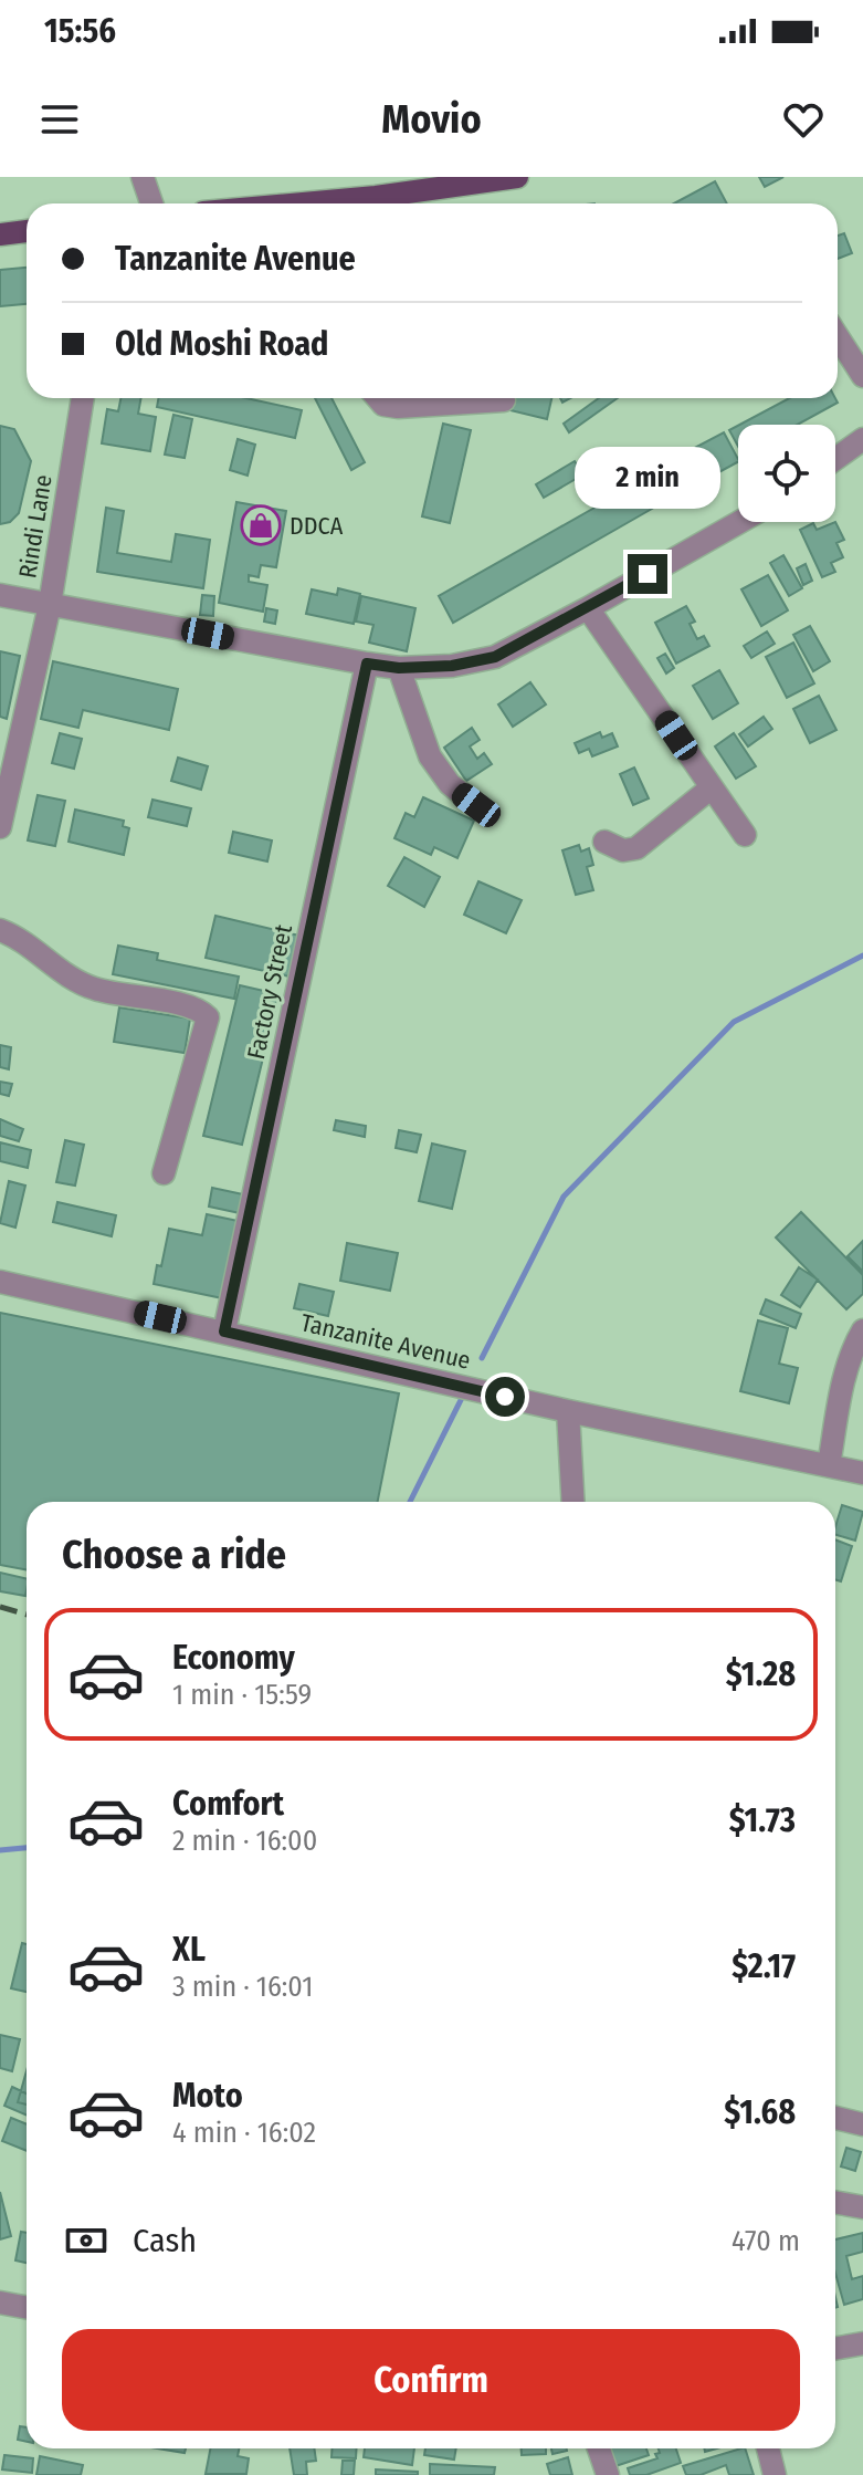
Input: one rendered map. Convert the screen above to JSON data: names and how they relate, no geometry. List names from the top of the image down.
{
  "streets": {
    "street": ["Rindi Lane", "Factory Street", "Tanzanite Avenue"]
  },
  "crossings": [
    ["Factory Street", "Tanzanite Avenue"]
  ],
  "places": {
    "shop": ["DDCA"]
  },
  "page": {
    "status": "15:56",
    "header": "Movio",
    "banner": ["Tanzanite Avenue", "Old Moshi Road"],
    "bubble": "2 min",
    "heading": "Choose a ride",
    "list": [
      {
        "name": "Economy",
        "note": "1 min · 15:59",
        "value": "$1.28"
      },
      {
        "name": "Comfort",
        "note": "2 min · 16:00",
        "value": "$1.73"
      },
      {
        "name": "XL",
        "note": "3 min · 16:01",
        "value": "$2.17"
      },
      {
        "name": "Moto",
        "note": "4 min · 16:02",
        "value": "$1.68"
      }
    ],
    "pay": ["Cash", "470 m"],
    "buttons": "Confirm"
  }
}
